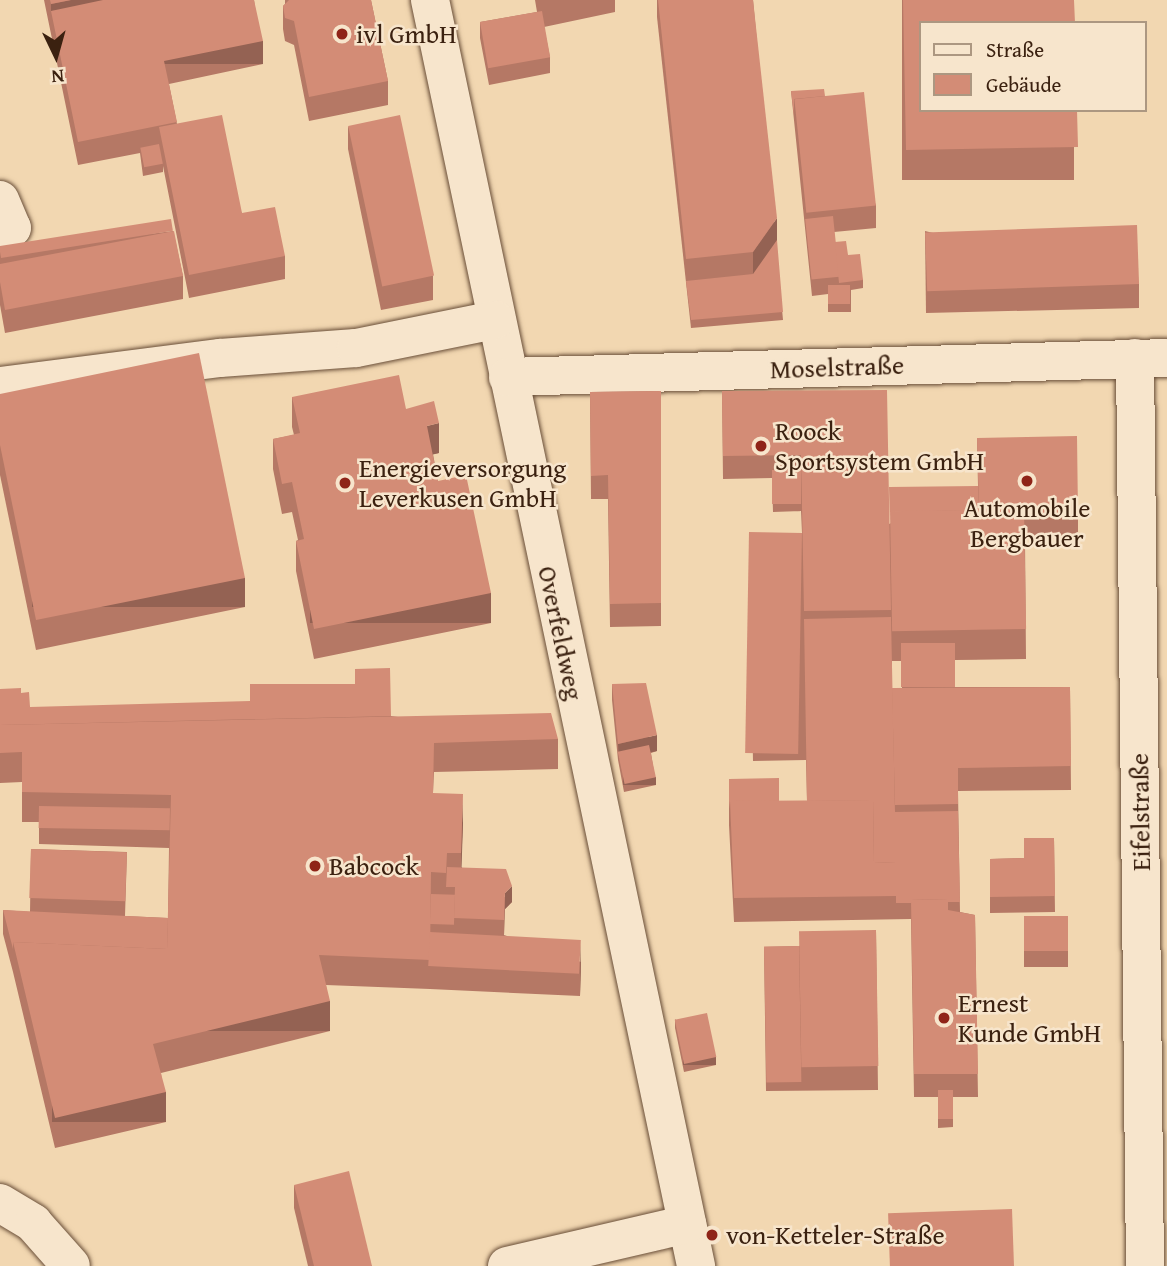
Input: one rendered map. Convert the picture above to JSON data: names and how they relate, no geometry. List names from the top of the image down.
{
  "streets": {
    "street": ["Moselstraße", "Overfeldweg", "Eifelstraße"]
  },
  "crossings": [
    ["Moselstraße", "Overfeldweg"],
    ["Moselstraße", "Eifelstraße"]
  ],
  "places": [
    "ivl GmbH",
    "Roock Sportsystem GmbH",
    "Automobile Bergbauer",
    "Energieversorgung Leverkusen GmbH",
    "Babcock",
    "Ernest Kunde GmbH",
    "von-Ketteler-Straße"
  ],
  "legend": ["Straße", "Gebäude"],
  "north": "bottom"
}
